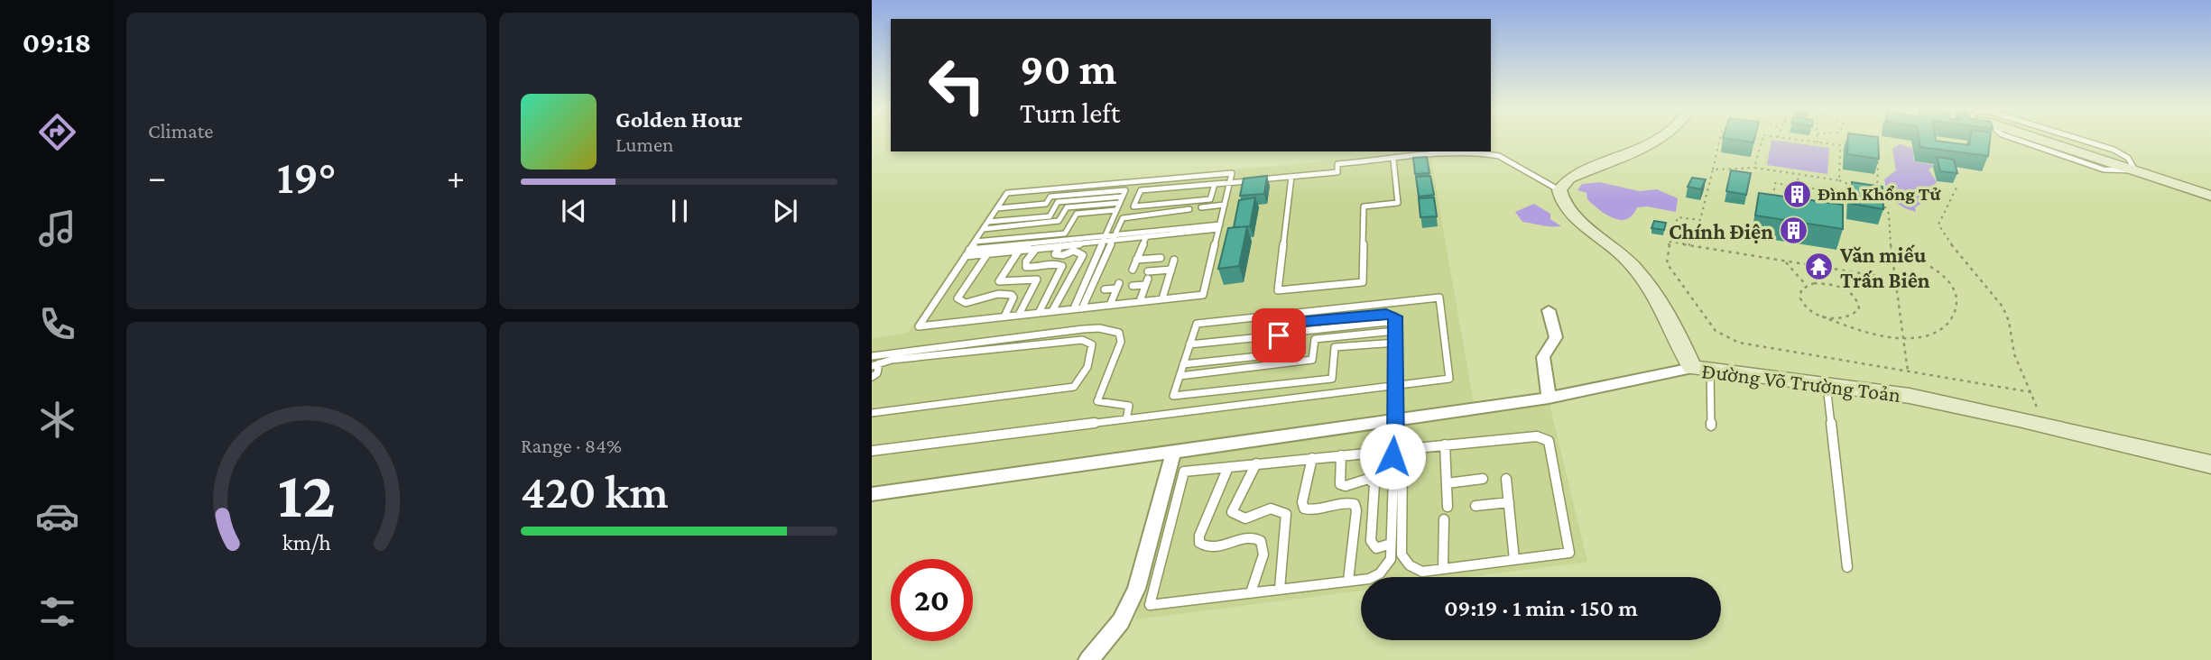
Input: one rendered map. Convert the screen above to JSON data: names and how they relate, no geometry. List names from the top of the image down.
{
  "streets": {
    "main road": ["Đường Võ Trường Toản"]
  },
  "places": {
    "building": ["Đình Khổng Tử", "Chính Điện"],
    "temple": ["Văn miếu Trấn Biên"]
  },
  "page": {
    "tabs": "09:18",
    "tile": [
      "Climate",
      ["Range · 84%", "420 km"]
    ],
    "turn": ["90 m", "Turn left"],
    "song": ["Golden Hour", "Lumen"],
    "heat": ["−", "19°", "+"],
    "limit": "20",
    "trip": "09:19 · 1 min · 150 m",
    "gauge": ["12", "km/h"]
  }
}
